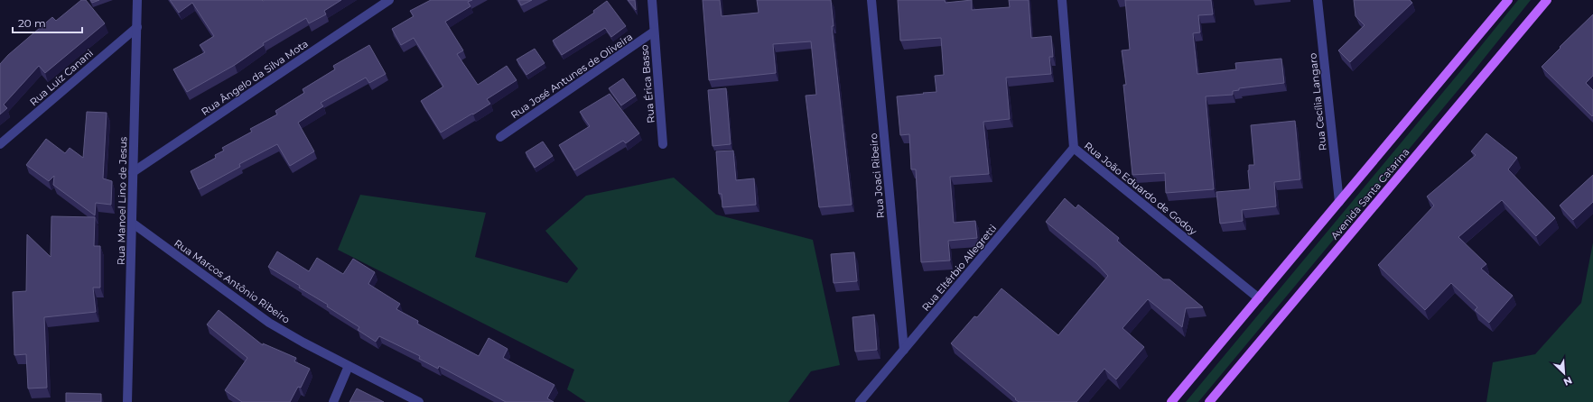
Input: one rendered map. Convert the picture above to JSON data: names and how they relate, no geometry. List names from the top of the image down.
{
  "streets": {
    "main road": ["Avenida Santa Catarina"],
    "street": [
      "Rua José Antunes de Oliveira",
      "Rua Luiz Canani",
      "Rua Ângelo da Silva Mota",
      "Rua Érica Basso",
      "Rua Cecília Langaro",
      "Rua Joaci Ribeiro",
      "Rua João Eduardo de Godoy",
      "Rua Manoel Lino de Jesus",
      "Rua Eltérbio Allegretti",
      "Rua Marcos Antônio Ribeiro"
    ]
  },
  "crossings": [
    ["Rua José Antunes de Oliveira", "Rua Érica Basso"],
    ["Rua Luiz Canani", "Rua Manoel Lino de Jesus"],
    ["Rua Ângelo da Silva Mota", "Rua Manoel Lino de Jesus"],
    ["Rua Cecília Langaro", "Avenida Santa Catarina"],
    ["Rua Joaci Ribeiro", "Rua Eltérbio Allegretti"],
    ["Rua João Eduardo de Godoy", "Avenida Santa Catarina"],
    ["Rua João Eduardo de Godoy", "Rua Eltérbio Allegretti"],
    ["Rua Manoel Lino de Jesus", "Rua Marcos Antônio Ribeiro"]
  ],
  "scale_bar": "20 m",
  "north": "bottom right"
}
